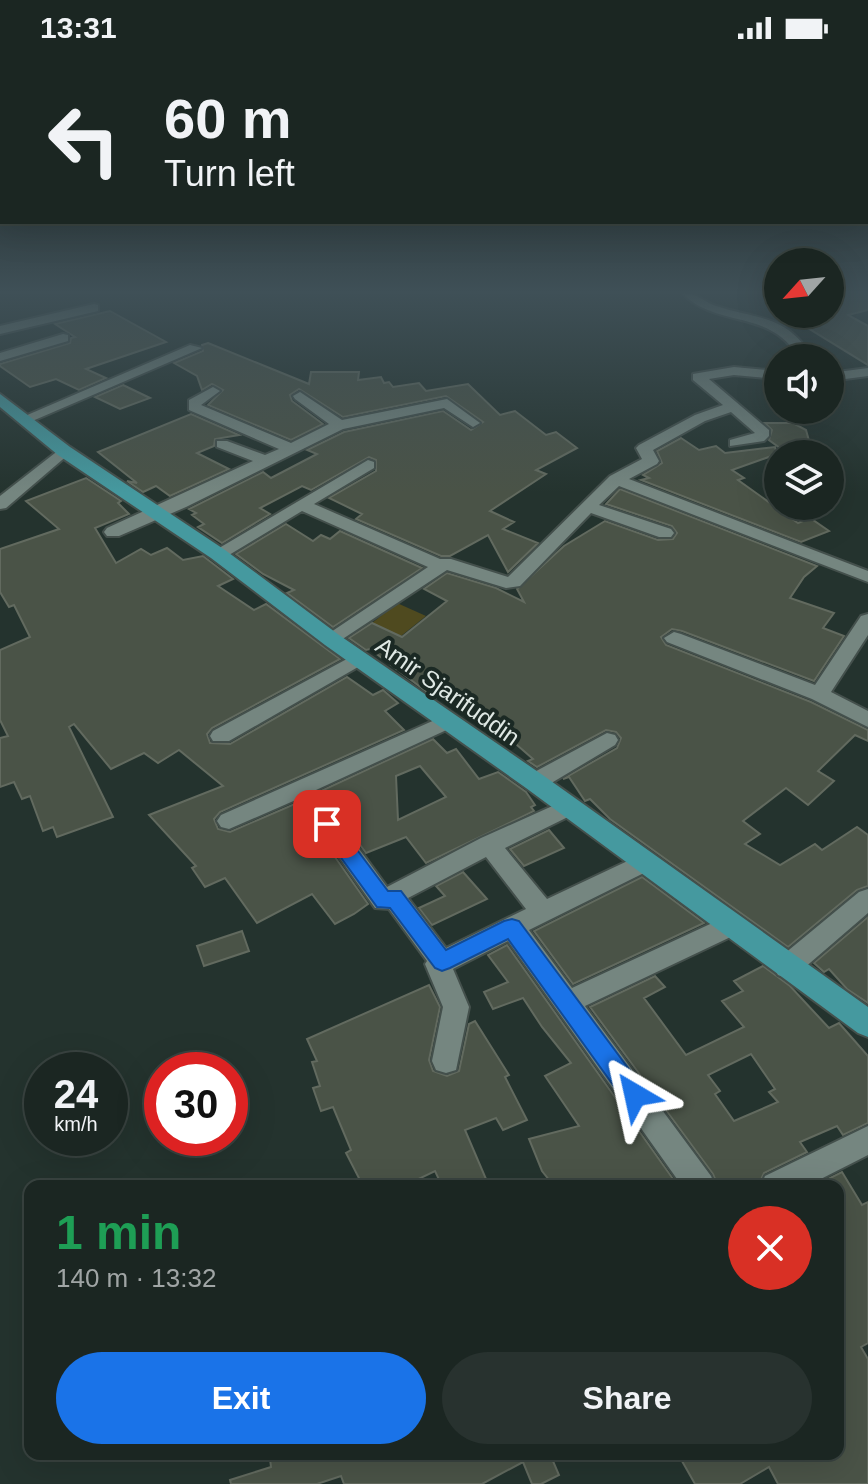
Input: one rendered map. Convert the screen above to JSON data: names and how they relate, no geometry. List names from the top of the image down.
{
  "streets": {
    "main road": ["Amir Sjarifuddin"]
  },
  "north": "bottom left",
  "page": {
    "status": "13:31",
    "turn": ["60 m", "Turn left"],
    "speed": "24 km/h",
    "limit": "30",
    "heading": ["1 min", "140 m · 13:32"],
    "buttons": ["Exit", "Share"]
  }
}
